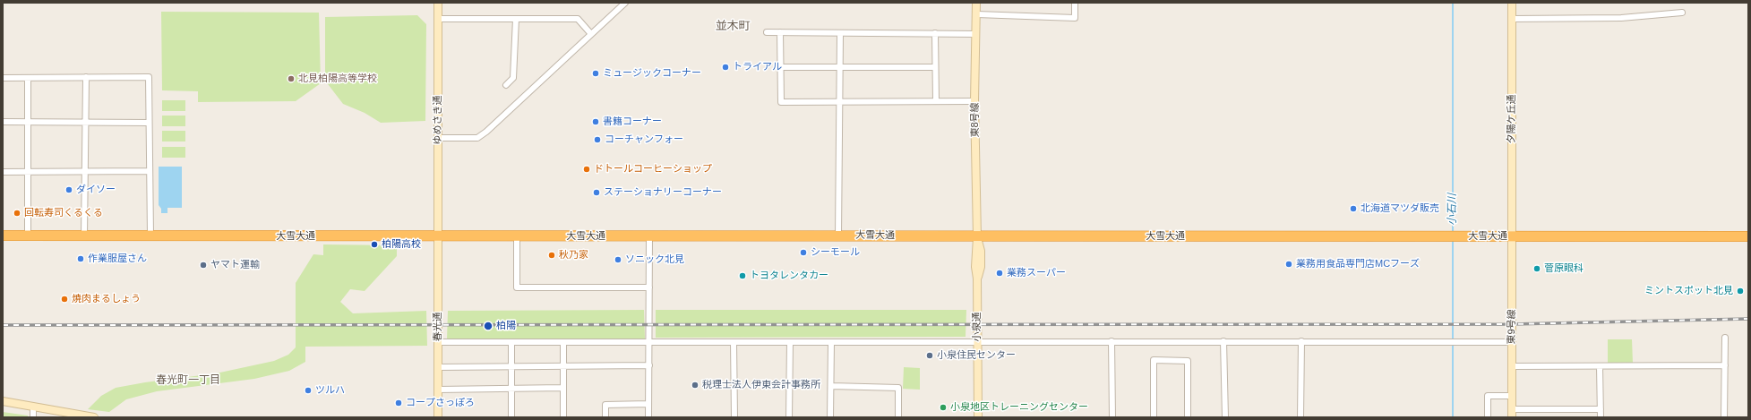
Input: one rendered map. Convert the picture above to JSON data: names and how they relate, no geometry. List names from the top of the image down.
{
  "streets": {
    "highway": ["大雪大通"],
    "street": [
      "夕陽ケ丘通",
      "ゆめさき通",
      "東8号線",
      "春光通",
      "小泉通",
      "東9号線"
    ]
  },
  "crossings": [
    ["夕陽ケ丘通", "大雪大通"],
    ["夕陽ケ丘通", "東9号線"],
    ["ゆめさき通", "大雪大通"],
    ["ゆめさき通", "春光通"],
    ["東8号線", "大雪大通"],
    ["東8号線", "小泉通"],
    ["大雪大通", "春光通"],
    ["大雪大通", "小泉通"],
    ["大雪大通", "東9号線"]
  ],
  "districts": ["並木町", "春光町一丁目"],
  "water": ["小石川"],
  "places": [
    "トライアル",
    "ミュージックコーナー",
    "北見柏陽高等学校",
    "書籍コーナー",
    "コーチャンフォー",
    "ドトールコーヒーショップ",
    "ダイソー",
    "ステーショナリーコーナー",
    "北海道マツダ販売",
    "回転寿司くるくる",
    "柏陽高校",
    "シーモール",
    "秋乃家",
    "作業服屋さん",
    "ソニック北見",
    "業務用食品専門店MCフーズ",
    "ヤマト運輸",
    "菅原眼科",
    "業務スーパー",
    "トヨタレンタカー",
    "ミントスポット北見",
    "焼肉まるしょう",
    "柏陽",
    "小泉住民センター",
    "税理士法人伊東会計事務所",
    "ツルハ",
    "コープさっぽろ",
    "小泉地区トレーニングセンター"
  ]
}
